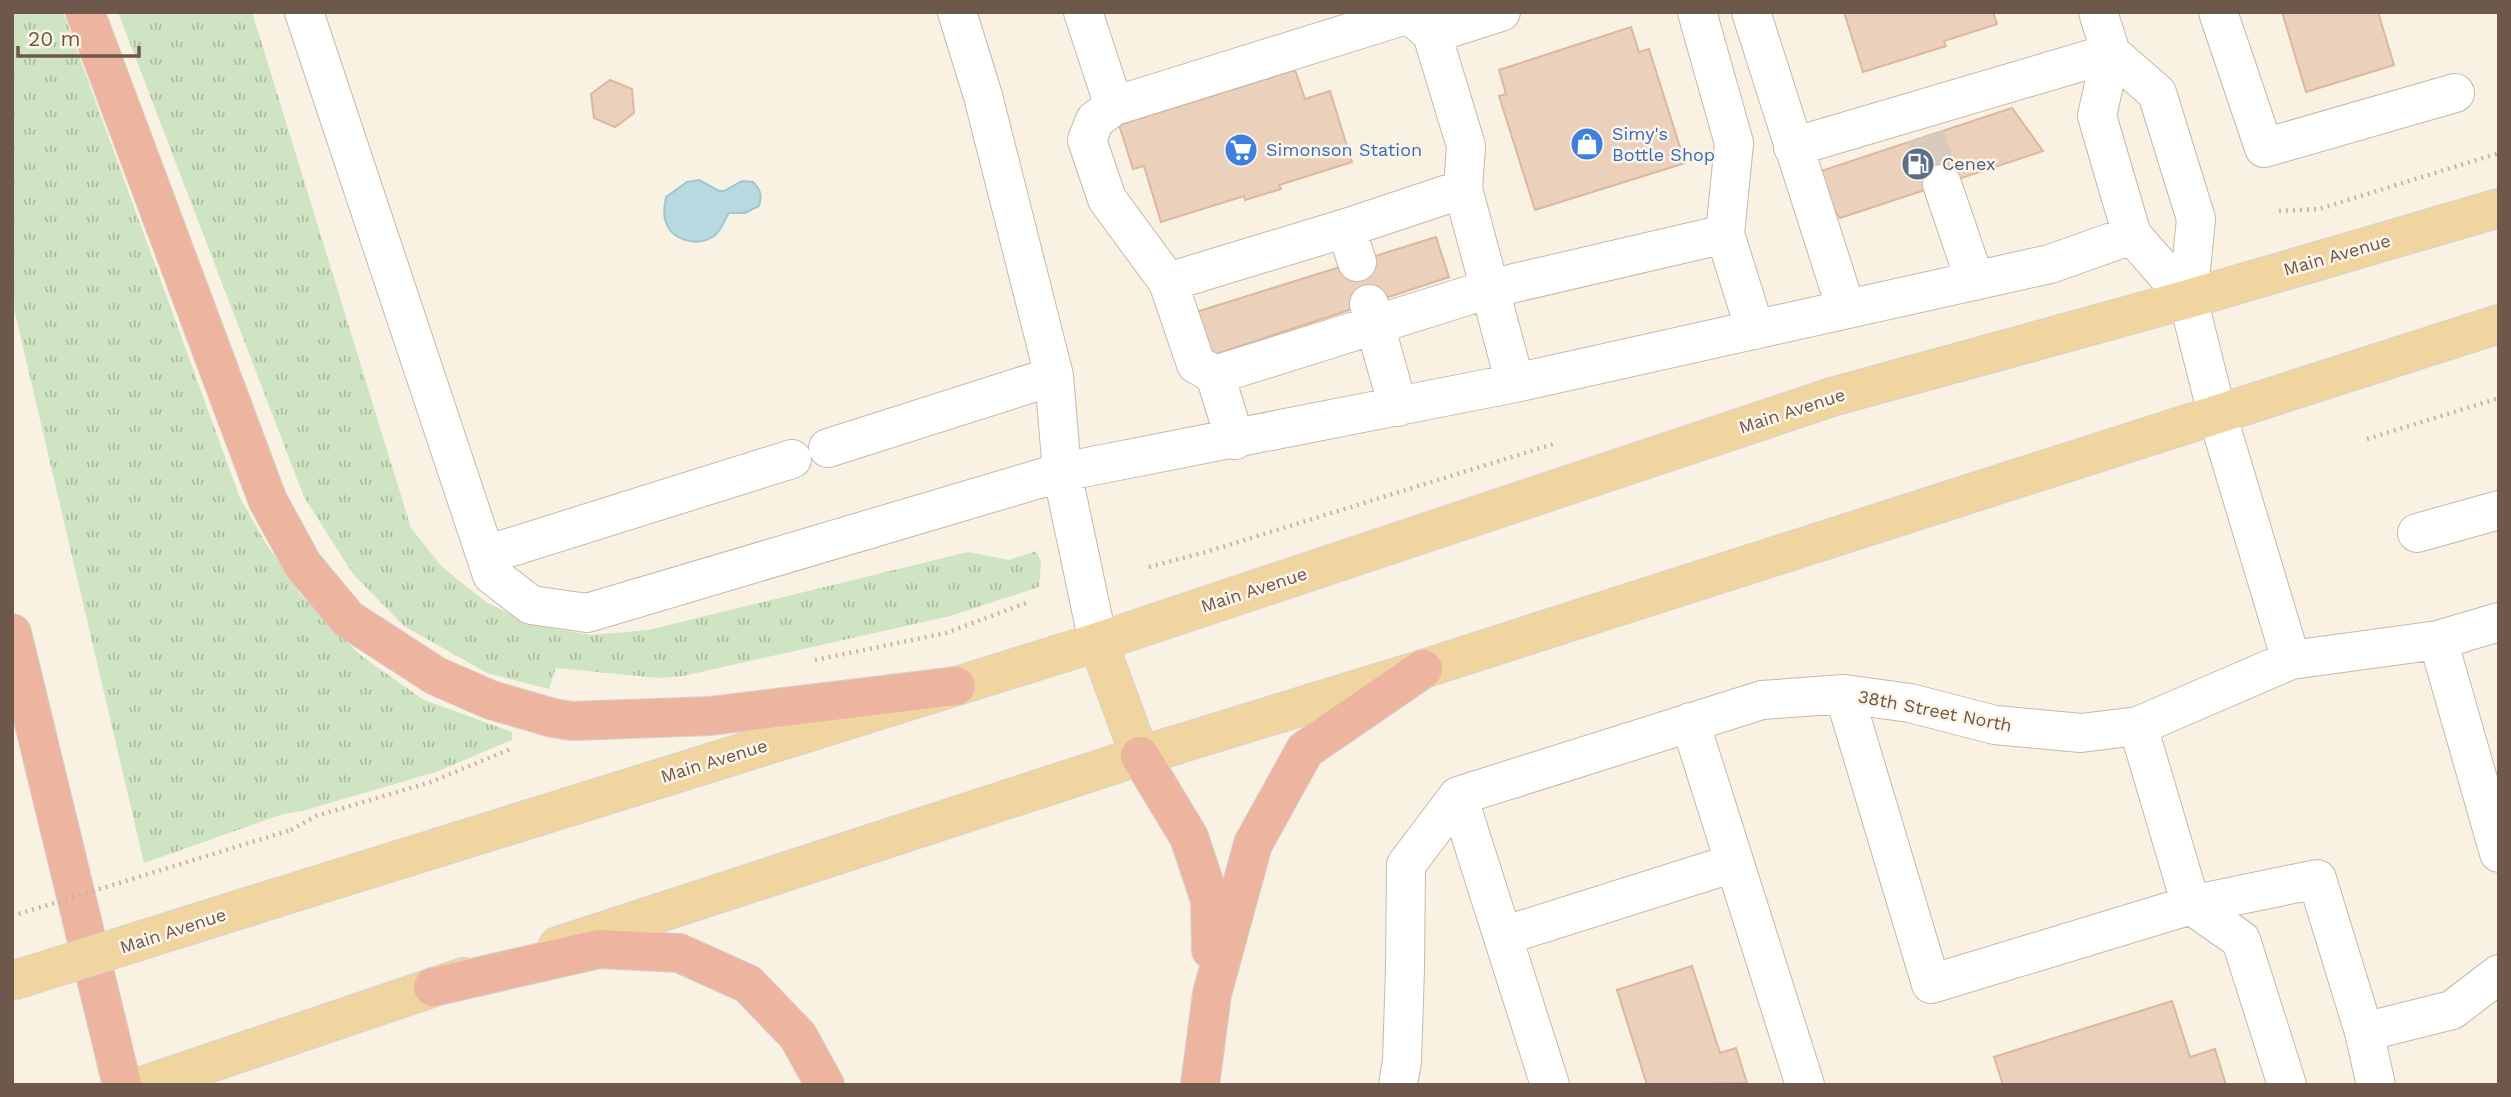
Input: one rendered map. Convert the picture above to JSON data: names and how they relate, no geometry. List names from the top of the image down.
{
  "streets": {
    "main road": ["Main Avenue"],
    "street": ["38th Street North"]
  },
  "places": {
    "shop": ["Simy's Bottle Shop"],
    "supermarket": ["Simonson Station"],
    "fuel station": ["Cenex"]
  },
  "scale_bar": "20 m"
}
